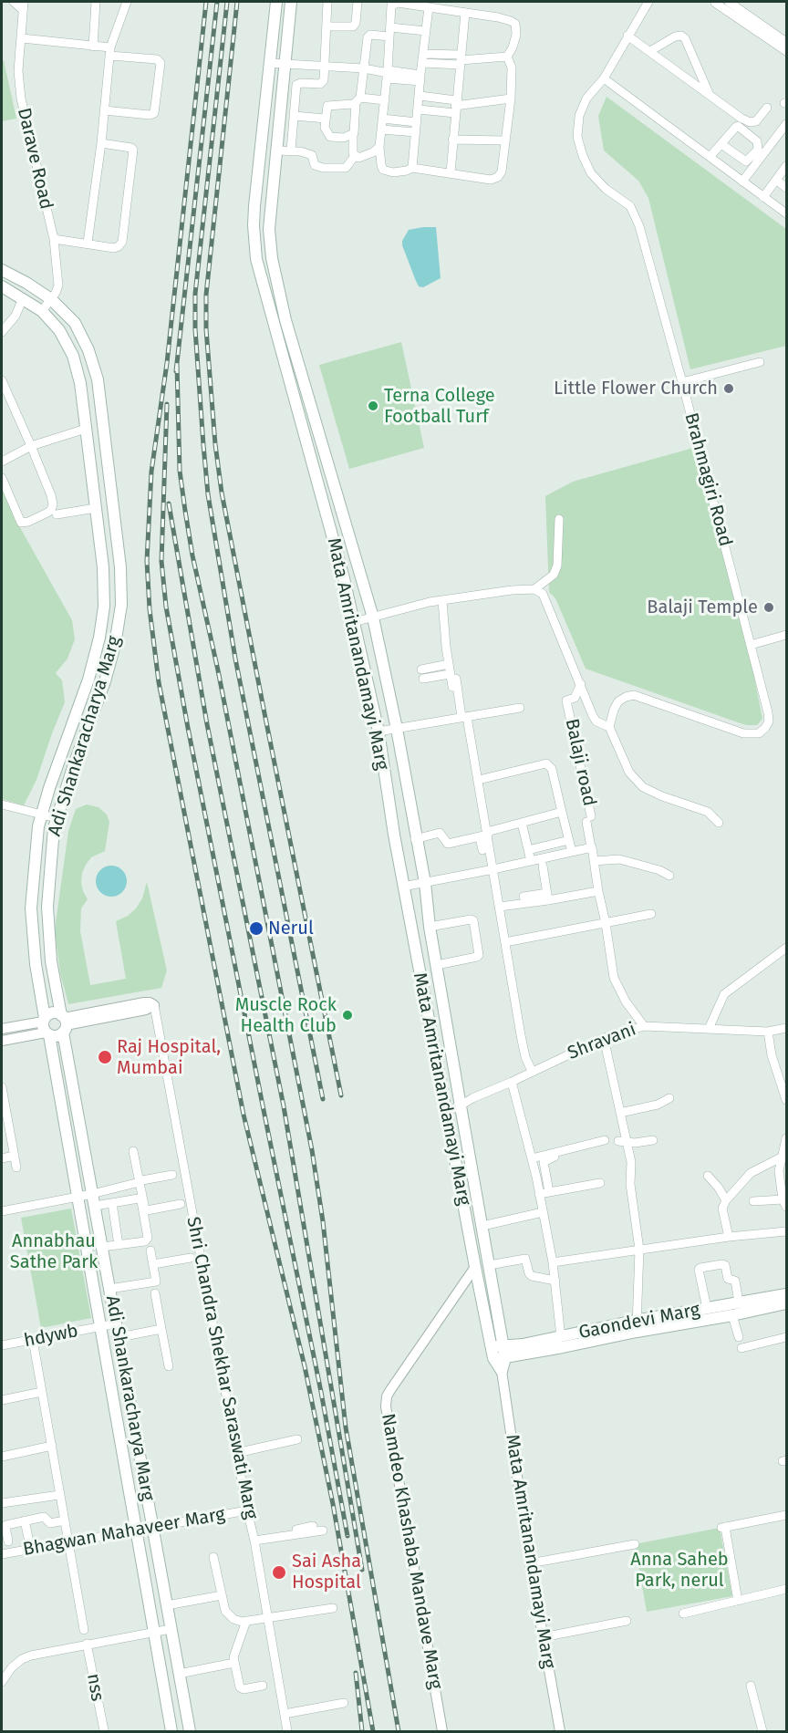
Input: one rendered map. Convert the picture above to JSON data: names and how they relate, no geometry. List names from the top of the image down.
{
  "streets": {
    "main road": ["Mata Amritanandamayi Marg", "Adi Shankaracharya Marg", "Gaondevi Marg"],
    "street": [
      "Darave Road",
      "Brahmagiri Road",
      "Balaji road",
      "Shravani",
      "hdywb",
      "Shri Chandra Shekhar Saraswati Marg",
      "Bhagwan Mahaveer Marg",
      "Namdeo Khashaba Mandave Marg",
      "nss"
    ]
  },
  "crossings": [
    ["Darave Road", "Adi Shankaracharya Marg"],
    ["Mata Amritanandamayi Marg", "Shravani"],
    ["Mata Amritanandamayi Marg", "Gaondevi Marg"],
    ["Mata Amritanandamayi Marg", "Namdeo Khashaba Mandave Marg"],
    ["Adi Shankaracharya Marg", "hdywb"],
    ["Adi Shankaracharya Marg", "Shri Chandra Shekhar Saraswati Marg"],
    ["Adi Shankaracharya Marg", "Bhagwan Mahaveer Marg"],
    ["Shri Chandra Shekhar Saraswati Marg", "Bhagwan Mahaveer Marg"]
  ],
  "parks": ["Annabhau Sathe Park", "Anna Saheb Park, nerul"],
  "places": [
    "Little Flower Church",
    "Terna College Football Turf",
    "Balaji Temple",
    "Nerul",
    "Muscle Rock Health Club",
    "Raj Hospital, Mumbai",
    "Sai Asha Hospital"
  ]
}
